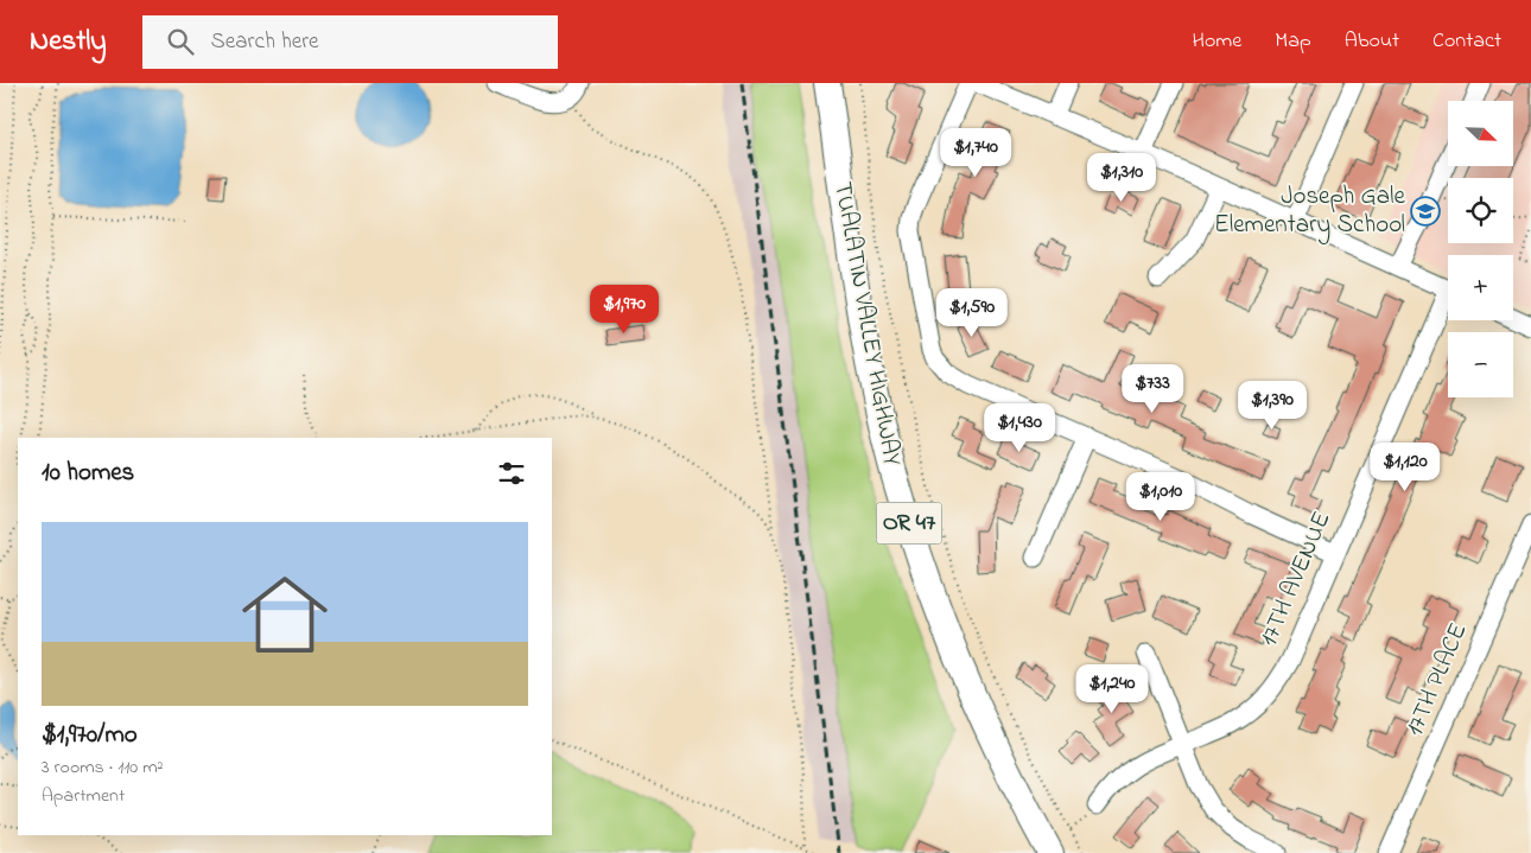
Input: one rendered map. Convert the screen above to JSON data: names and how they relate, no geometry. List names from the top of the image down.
{
  "streets": {
    "highway": ["TUALATIN VALLEY HIGHWAY", "OR 47"],
    "street": ["17TH AVENUE", "17TH PLACE"]
  },
  "places": {
    "school or university": ["Joseph Gale Elementary School"]
  },
  "north": "bottom right",
  "page": {
    "header": "Nestly",
    "search": "Search here",
    "nav": [
      "Home",
      "Map",
      "About",
      "Contact"
    ],
    "map_buttons": ["+", "−"],
    "price": [
      "$1,740",
      "$1,310",
      "$1,970",
      "$1,590",
      "$733",
      "$1,390",
      "$1,430",
      "$1,120",
      "$1,010",
      "$1,240"
    ],
    "heading": "10 homes",
    "list": [
      {
        "name": "$1,970/mo",
        "note": "3 rooms · 110 m² · Apartment"
      }
    ]
  }
}
